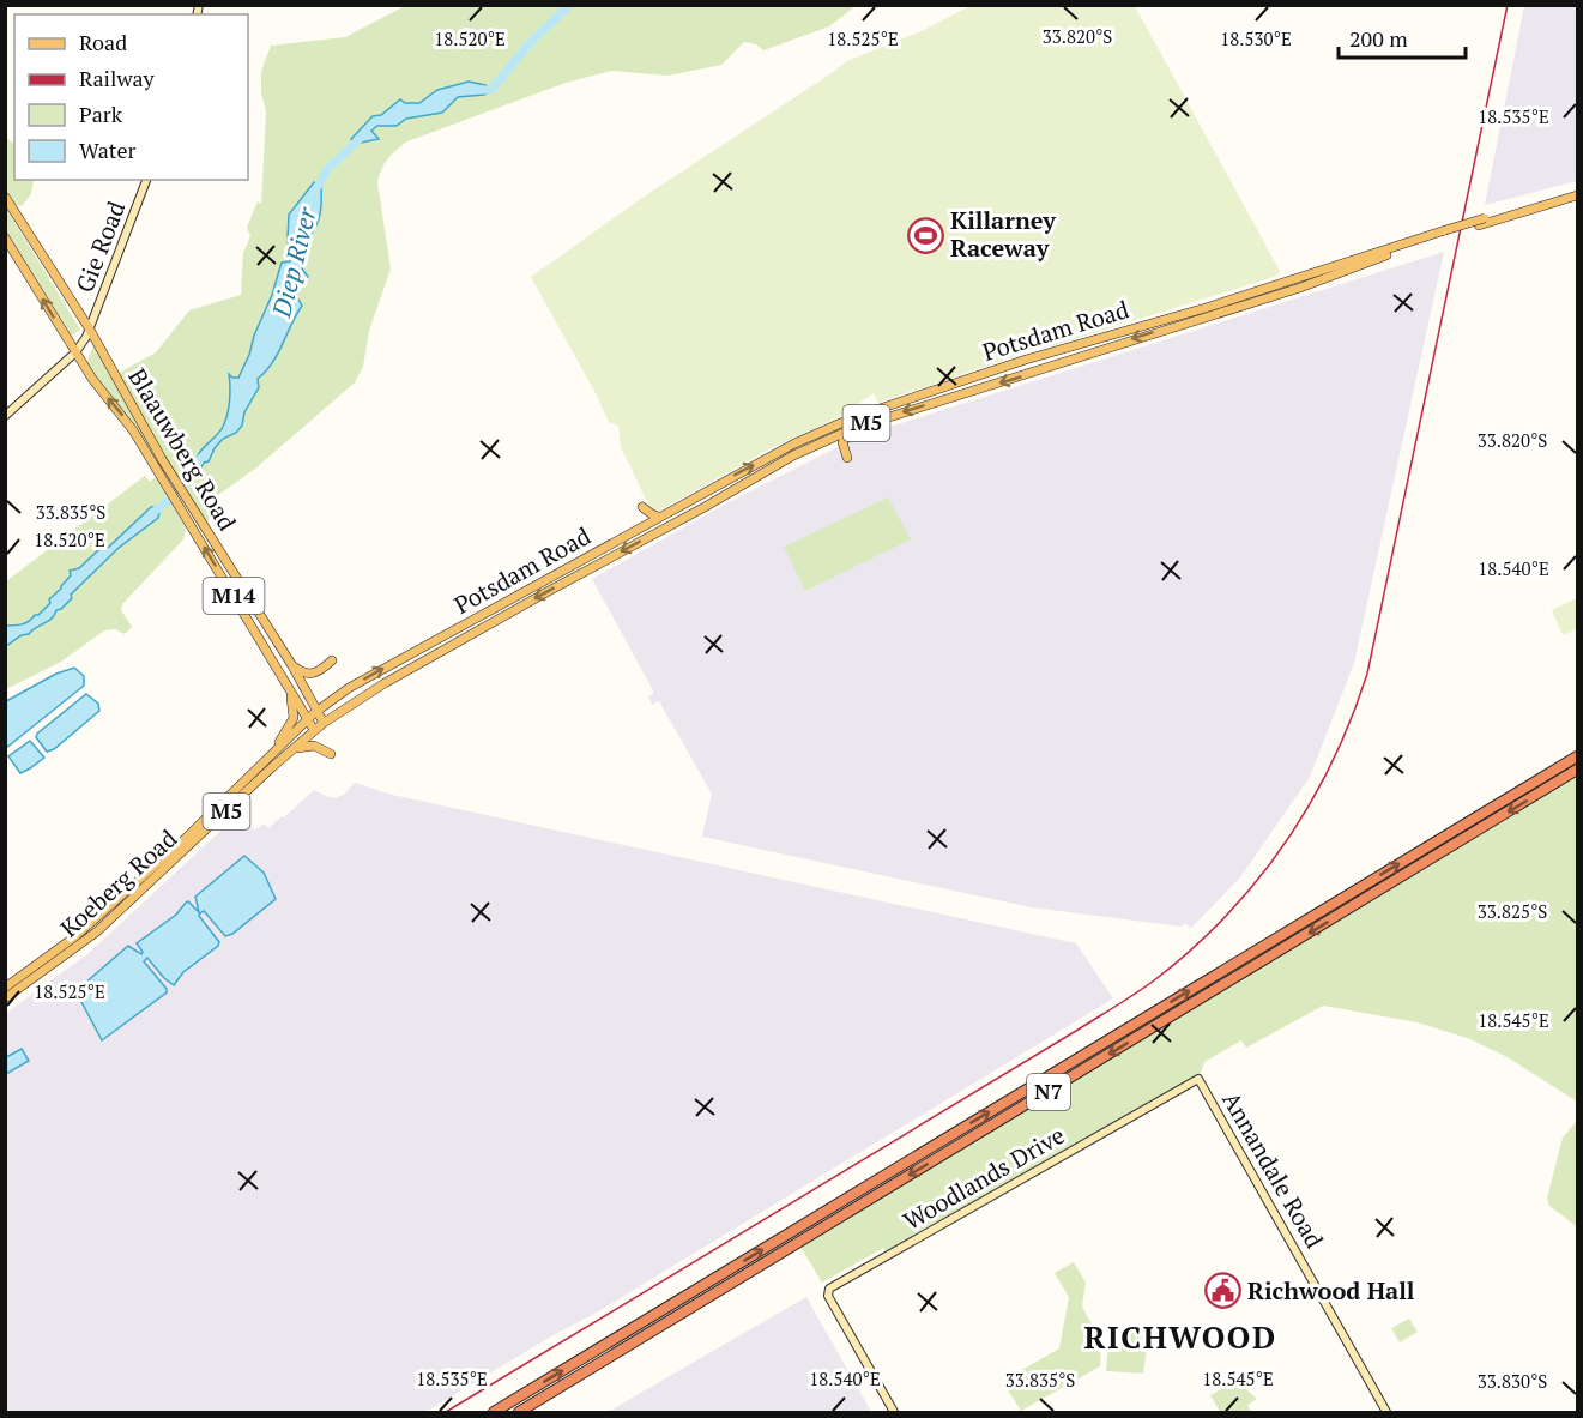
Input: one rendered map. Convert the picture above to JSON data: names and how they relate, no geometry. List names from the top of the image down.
{
  "streets": {
    "highway": ["N7"],
    "main road": [
      "Potsdam Road",
      "M5",
      "Blaauwberg Road",
      "M14",
      "Koeberg Road"
    ],
    "street": ["Gie Road", "Annandale Road", "Woodlands Drive"]
  },
  "crossings": [
    ["Gie Road", "Blaauwberg Road"],
    ["Potsdam Road", "Blaauwberg Road"],
    ["Potsdam Road", "Koeberg Road"],
    ["Blaauwberg Road", "Koeberg Road"],
    ["Annandale Road", "Woodlands Drive"]
  ],
  "districts": ["RICHWOOD"],
  "water": ["Diep River"],
  "places": {
    "sports": ["Killarney Raceway"],
    "public building": ["Richwood Hall"]
  },
  "legend": [
    "Road",
    "Railway",
    "Park",
    "Water"
  ],
  "scale_bar": "200 m",
  "coordinates": [
    "33.820°S",
    "18.520°E",
    "18.525°E",
    "18.530°E",
    "18.535°E",
    "33.835°S",
    "18.540°E",
    "33.825°S",
    "18.545°E",
    "33.830°S"
  ]
}
